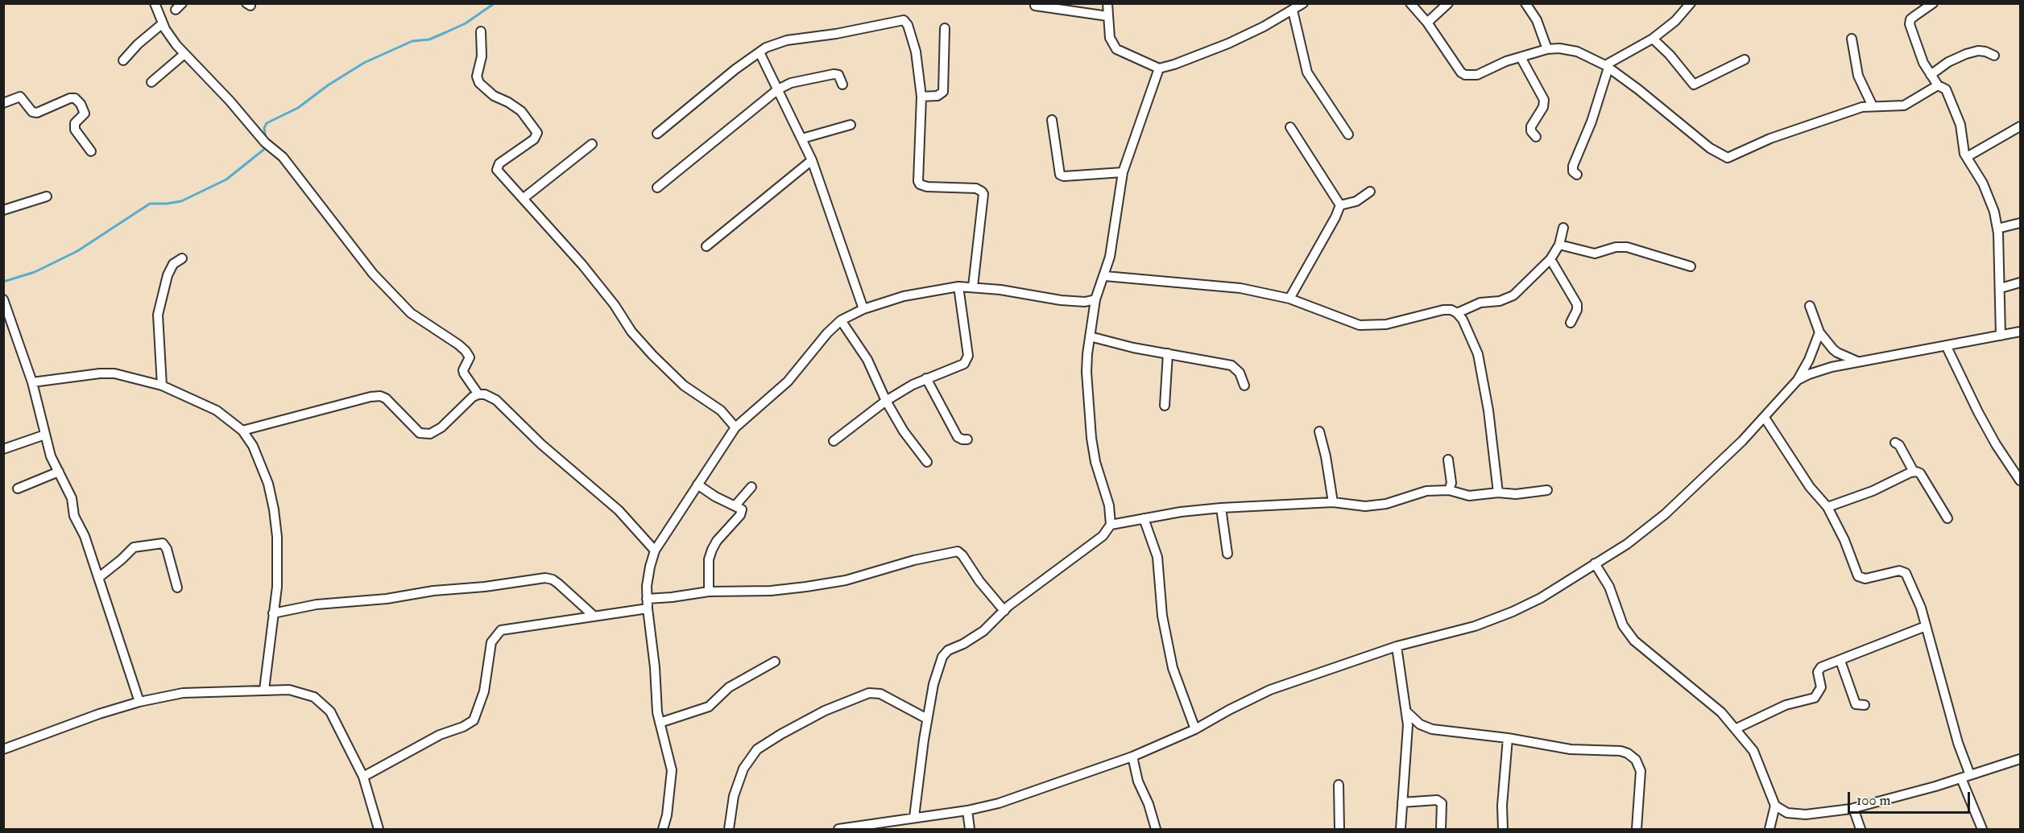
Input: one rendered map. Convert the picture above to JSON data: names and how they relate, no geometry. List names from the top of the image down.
{
  "scale_bar": "100 m"
}
